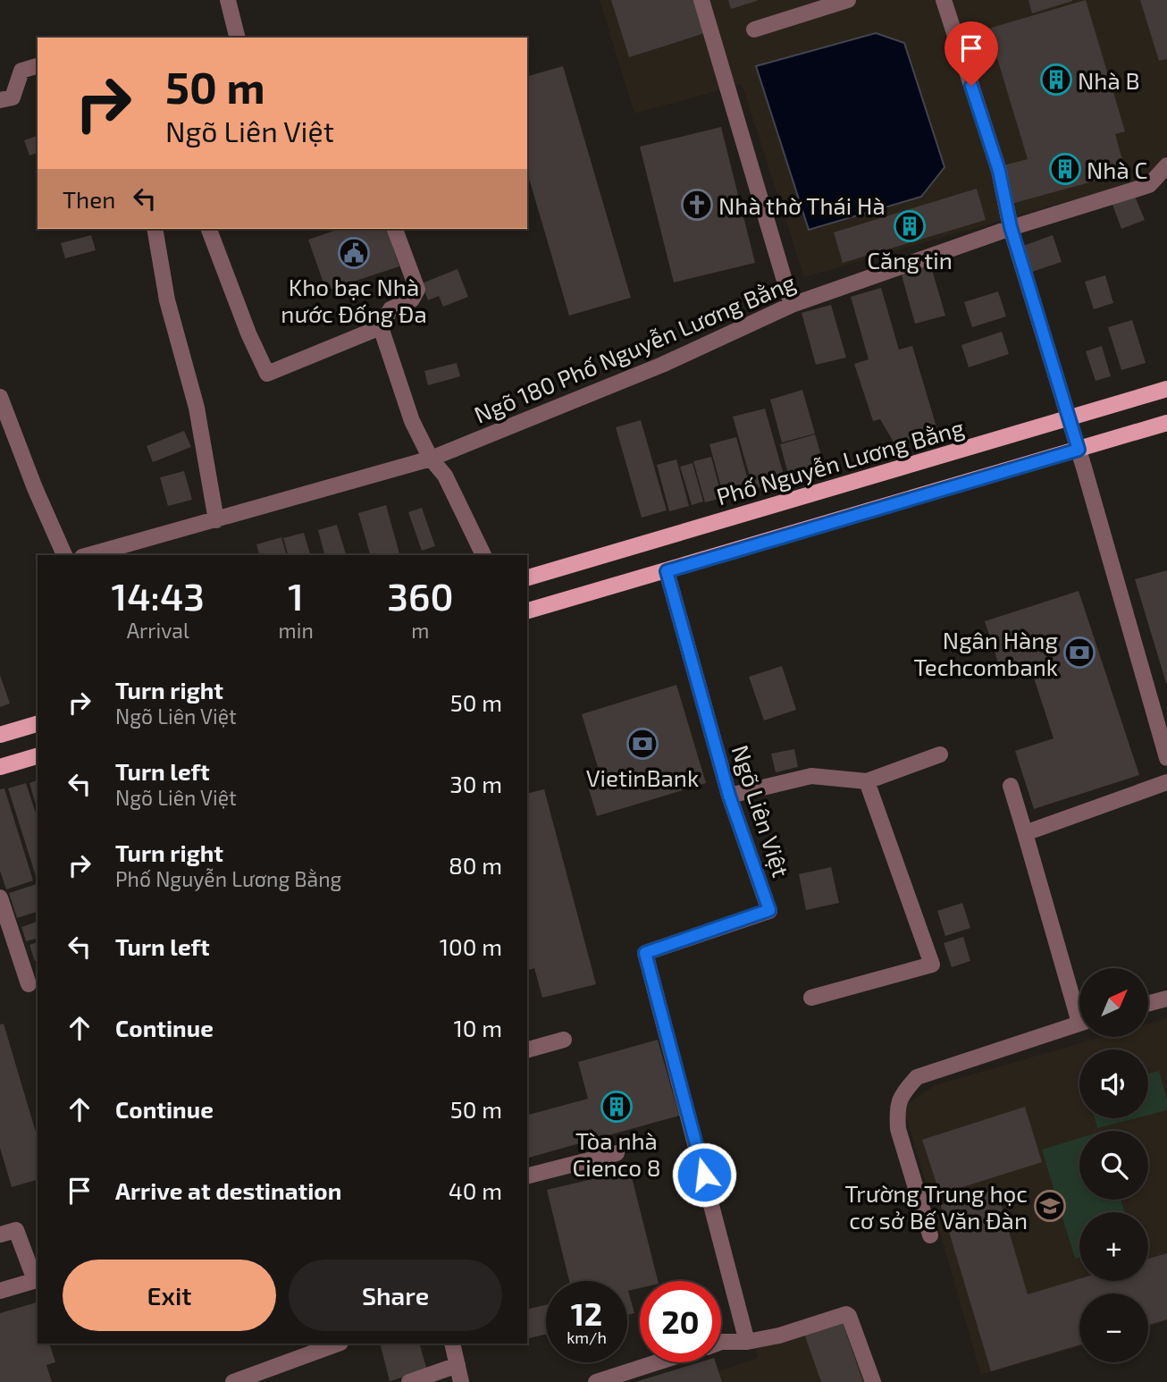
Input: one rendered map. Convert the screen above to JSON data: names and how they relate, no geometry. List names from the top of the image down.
{
  "streets": {
    "main road": ["Phố Nguyễn Lương Bằng"],
    "street": ["Ngõ 180 Phố Nguyễn Lương Bằng", "Ngõ Liên Việt"]
  },
  "places": {
    "building": [
      "Nhà B",
      "Nhà C",
      "Căng tin",
      "Tòa nhà Cienco 8"
    ],
    "church": ["Nhà thờ Thái Hà"],
    "public building": ["Kho bạc Nhà nước Đống Đa"],
    "bank": ["Ngân Hàng Techcombank", "VietinBank"],
    "school or university": ["Trường Trung học cơ sở Bế Văn Đàn"]
  },
  "north": "top right",
  "page": {
    "turn": ["50 m", "Ngõ Liên Việt"],
    "then": "Then",
    "eta": [
      "14:43",
      "Arrival",
      "1",
      "min",
      "360",
      "m"
    ],
    "list": [
      {
        "name": "Turn right",
        "note": "Ngõ Liên Việt",
        "value": "50 m"
      },
      {
        "name": "Turn left",
        "note": "Ngõ Liên Việt",
        "value": "30 m"
      },
      {
        "name": "Turn right",
        "note": "Phố Nguyễn Lương Bằng",
        "value": "80 m"
      },
      {
        "name": "Turn left",
        "value": "100 m"
      },
      {
        "name": "Continue",
        "value": "10 m"
      },
      {
        "name": "Continue",
        "value": "50 m"
      },
      {
        "name": "Arrive at destination",
        "value": "40 m"
      }
    ],
    "map_buttons": ["+", "−"],
    "buttons": ["Exit", "Share"],
    "speed": "12 km/h",
    "limit": "20"
  }
}
